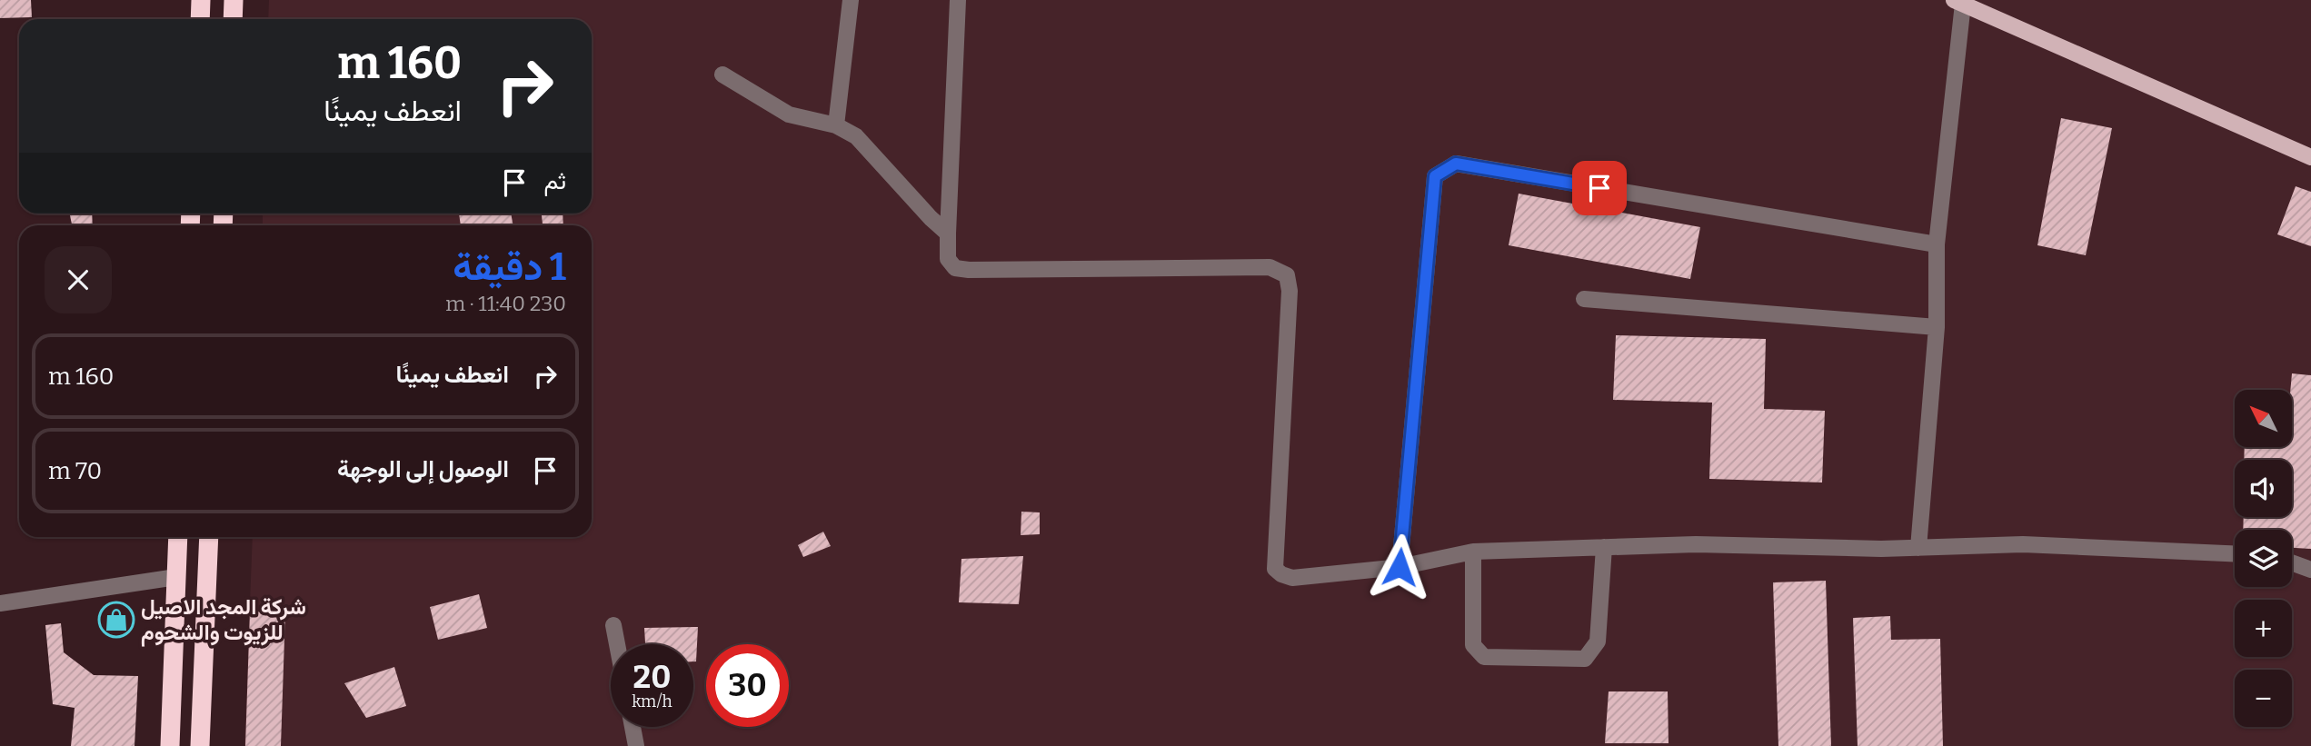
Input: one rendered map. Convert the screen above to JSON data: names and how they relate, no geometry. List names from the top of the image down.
{
  "places": {
    "shop": ["شركة المجد الاصيل للزيوت والشحوم"]
  },
  "north": "top left",
  "page": {
    "turn": ["160 m", "انعطف يمينًا"],
    "then": "ثم",
    "heading": ["1 دقيقة", "230 m · 11:40"],
    "list": [
      {
        "name": "انعطف يمينًا",
        "value": "160 m"
      },
      {
        "name": "الوصول إلى الوجهة",
        "value": "70 m"
      }
    ],
    "map_buttons": ["+", "−"],
    "speed": "20 km/h",
    "limit": "30"
  }
}
